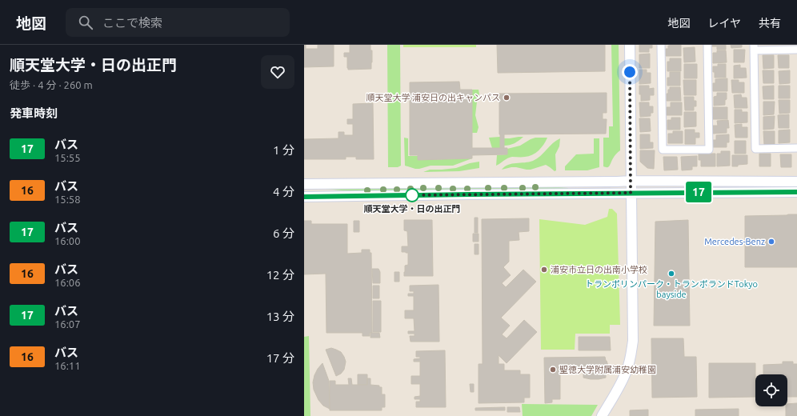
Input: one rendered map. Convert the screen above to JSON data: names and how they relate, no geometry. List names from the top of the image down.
{
  "places": [
    "順天堂大学 浦安日の出キャンパス",
    "順天堂大学・日の出正門",
    "Mercedes-Benz",
    "浦安市立日の出南小学校",
    "トランポリンパーク・トランポランドTokyo bayside",
    "聖徳大学附属浦安幼稚園"
  ],
  "lines": ["bus line 17"],
  "page": {
    "header": "地図",
    "search": "ここで検索",
    "nav": ["地図", "レイヤ", "共有"],
    "heading": [
      ["順天堂大学・日の出正門", "徒歩 · 4 分 · 260 m"],
      "発車時刻"
    ],
    "on_map": "17",
    "list": [
      {
        "mark": "17",
        "name": "バス",
        "note": "15:55",
        "value": "1 分"
      },
      {
        "mark": "16",
        "name": "バス",
        "note": "15:58",
        "value": "4 分"
      },
      {
        "mark": "17",
        "name": "バス",
        "note": "16:00",
        "value": "6 分"
      },
      {
        "mark": "16",
        "name": "バス",
        "note": "16:06",
        "value": "12 分"
      },
      {
        "mark": "17",
        "name": "バス",
        "note": "16:07",
        "value": "13 分"
      },
      {
        "mark": "16",
        "name": "バス",
        "note": "16:11",
        "value": "17 分"
      }
    ]
  }
}
